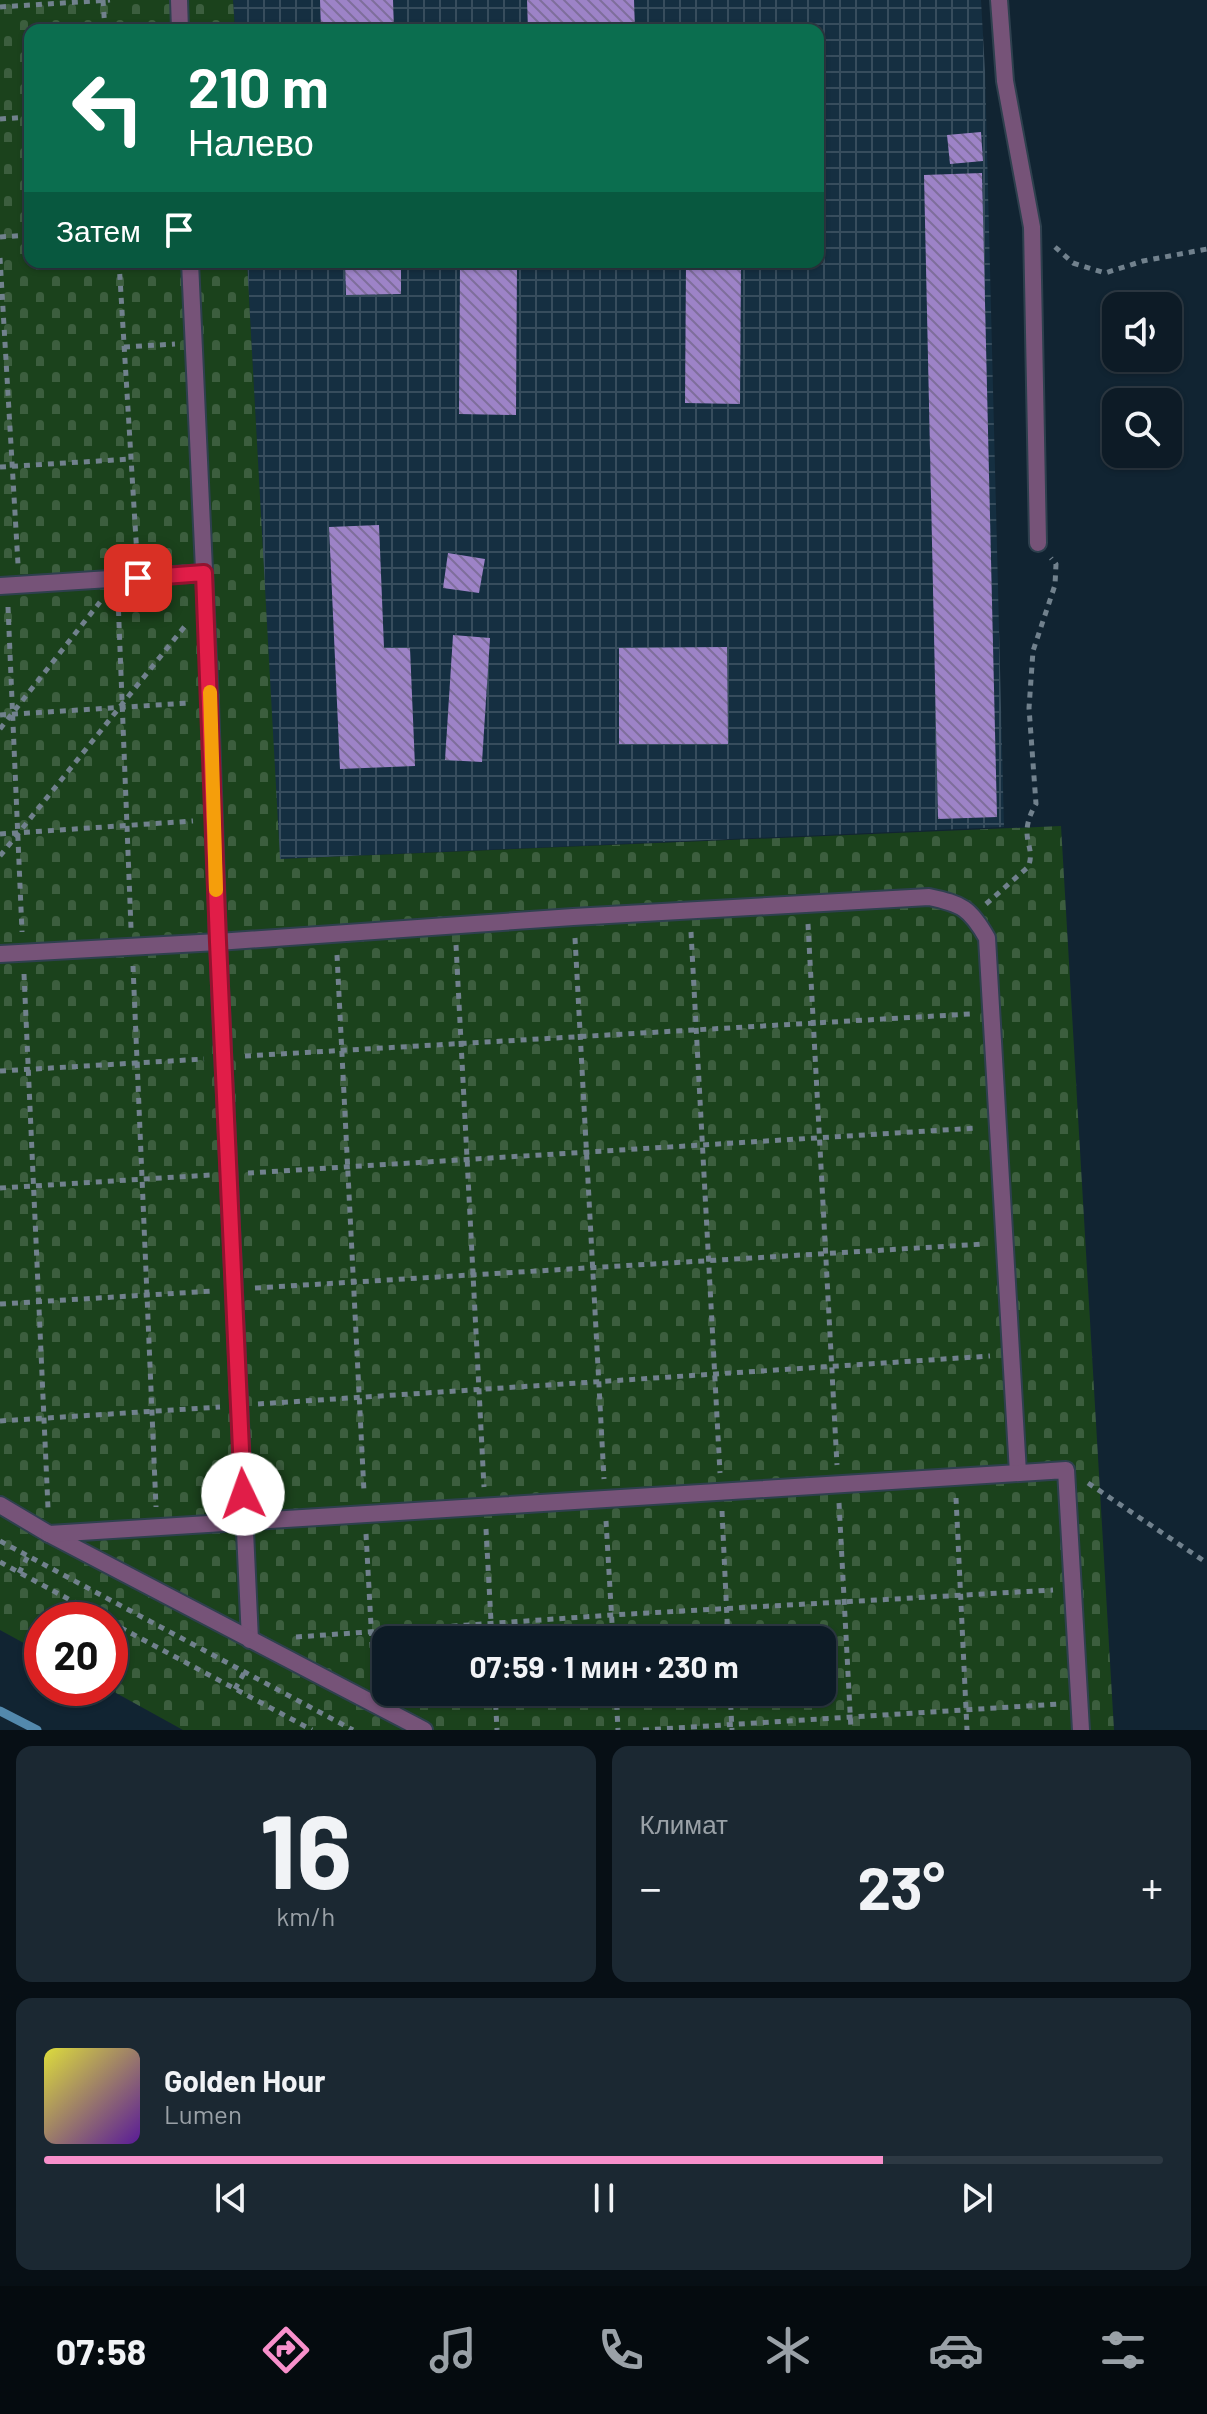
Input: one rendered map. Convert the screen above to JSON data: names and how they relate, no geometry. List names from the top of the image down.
{
  "page": {
    "turn": ["210 m", "Налево"],
    "then": "Затем",
    "limit": "20",
    "trip": "07:59 · 1 мин · 230 m",
    "tile": [
      ["16", "km/h"],
      "Климат"
    ],
    "heat": ["−", "23°", "+"],
    "song": ["Golden Hour", "Lumen"],
    "tabs": "07:58"
  }
}
